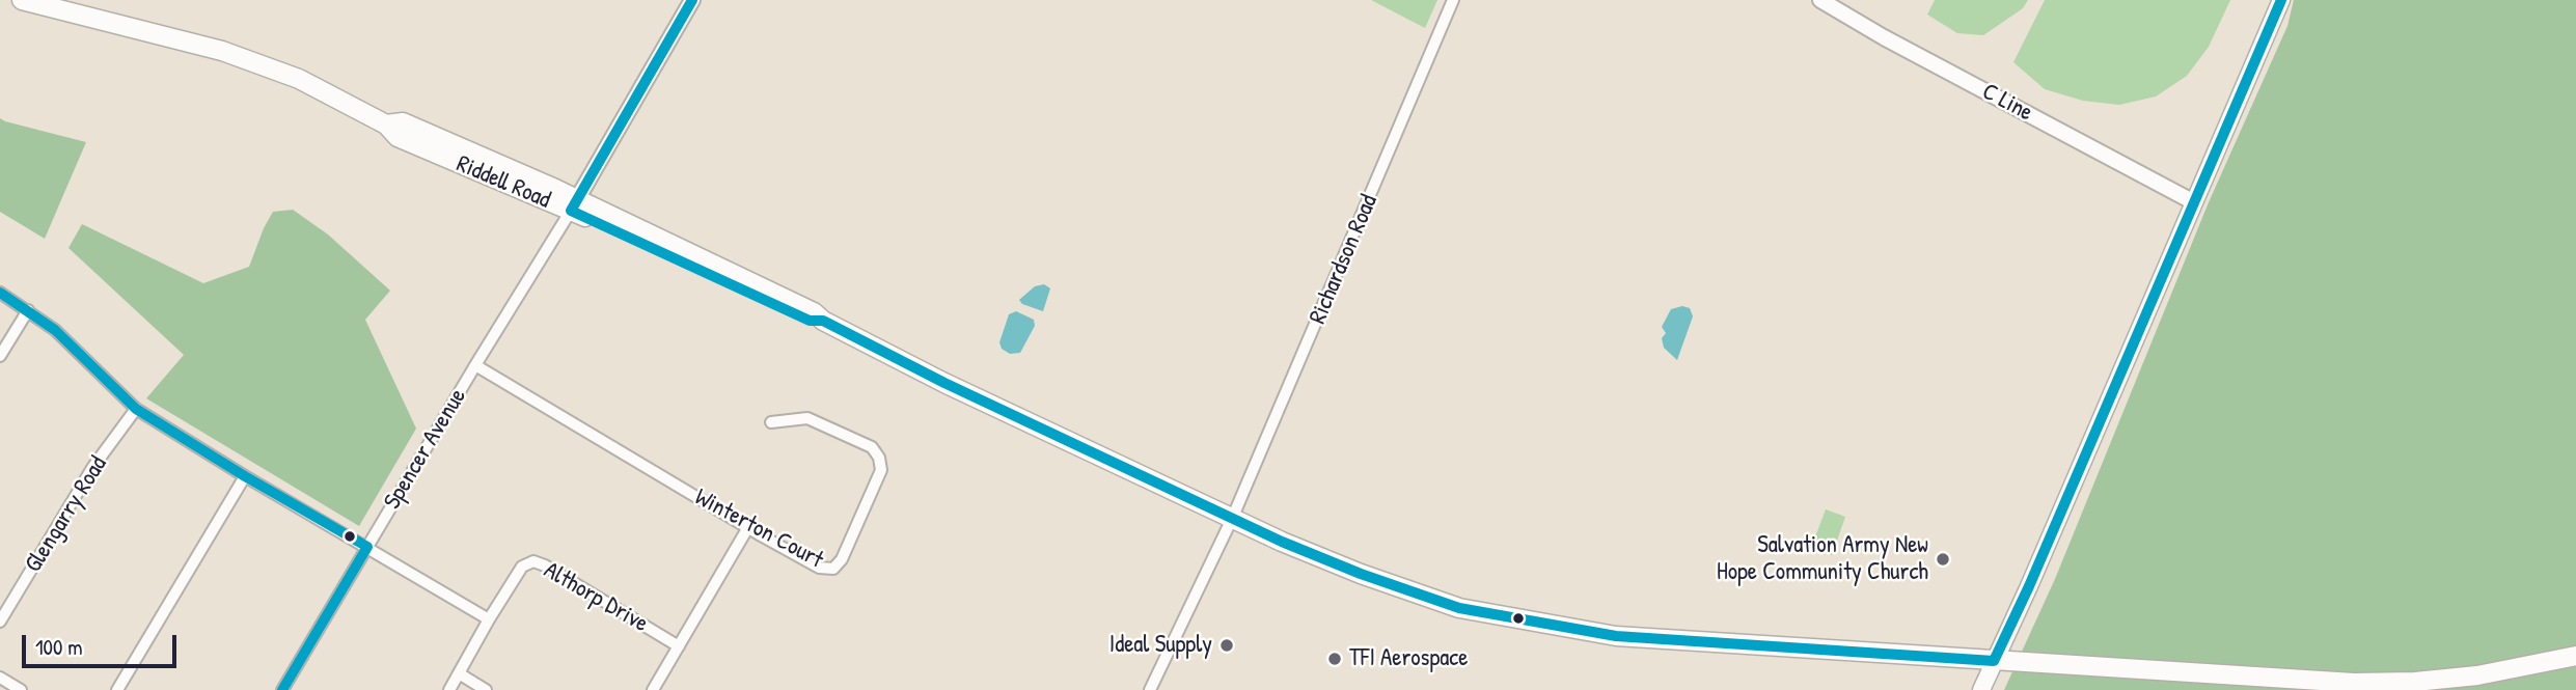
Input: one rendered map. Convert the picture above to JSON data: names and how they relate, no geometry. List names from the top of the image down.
{
  "streets": {
    "main road": ["Riddell Road"],
    "street": [
      "C Line",
      "Richardson Road",
      "Spencer Avenue",
      "Glengarry Road",
      "Winterton Court",
      "Althorp Drive"
    ]
  },
  "crossings": [
    ["Riddell Road", "Richardson Road"],
    ["Riddell Road", "Spencer Avenue"],
    ["Spencer Avenue", "Winterton Court"]
  ],
  "places": ["Salvation Army New Hope Community Church", "Ideal Supply", "TFI Aerospace"],
  "scale_bar": "100 m"
}
